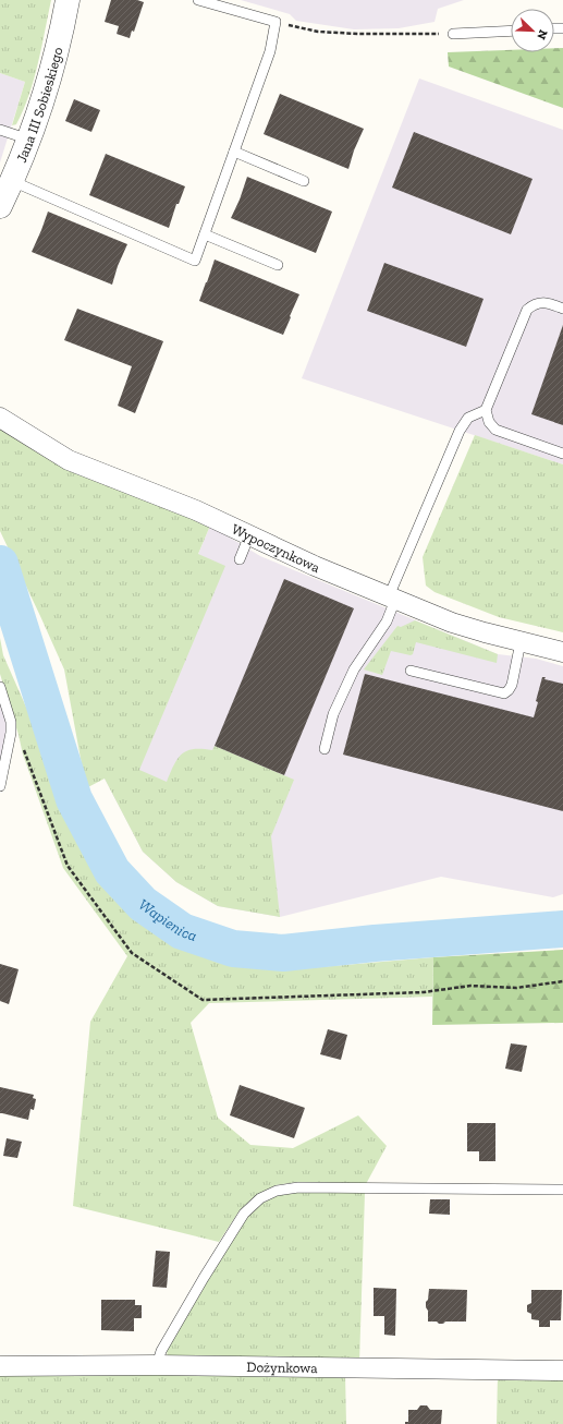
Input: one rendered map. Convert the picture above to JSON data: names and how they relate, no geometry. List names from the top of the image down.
{
  "streets": {
    "street": ["Jana III Sobieskiego", "Wypoczynkowa", "Dożynkowa"]
  },
  "water": ["Wapienica"],
  "north": "bottom right"
}
